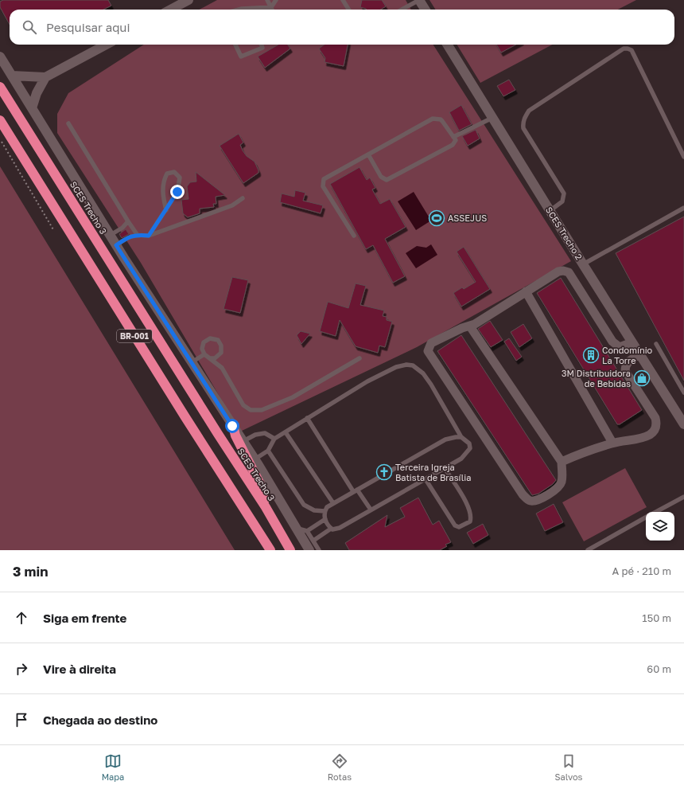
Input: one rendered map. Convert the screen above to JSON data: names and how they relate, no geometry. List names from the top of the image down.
{
  "streets": {
    "highway": ["SCES Trecho 3", "BR-001"],
    "street": ["SCES Trecho 2"]
  },
  "places": {
    "sports": ["ASSEJUS"],
    "building": ["Condomínio La Torre"],
    "shop": ["3M Distribuidora de Bebidas"],
    "church": ["Terceira Igreja Batista de Brasília"]
  },
  "page": {
    "search": "Pesquisar aqui",
    "heading": ["3 min", "A pé · 210 m"],
    "list": [
      ["Siga em frente", "150 m"],
      ["Vire à direita", "60 m"],
      "Chegada ao destino"
    ],
    "nav": ["Mapa", "Rotas", "Salvos"]
  }
}
